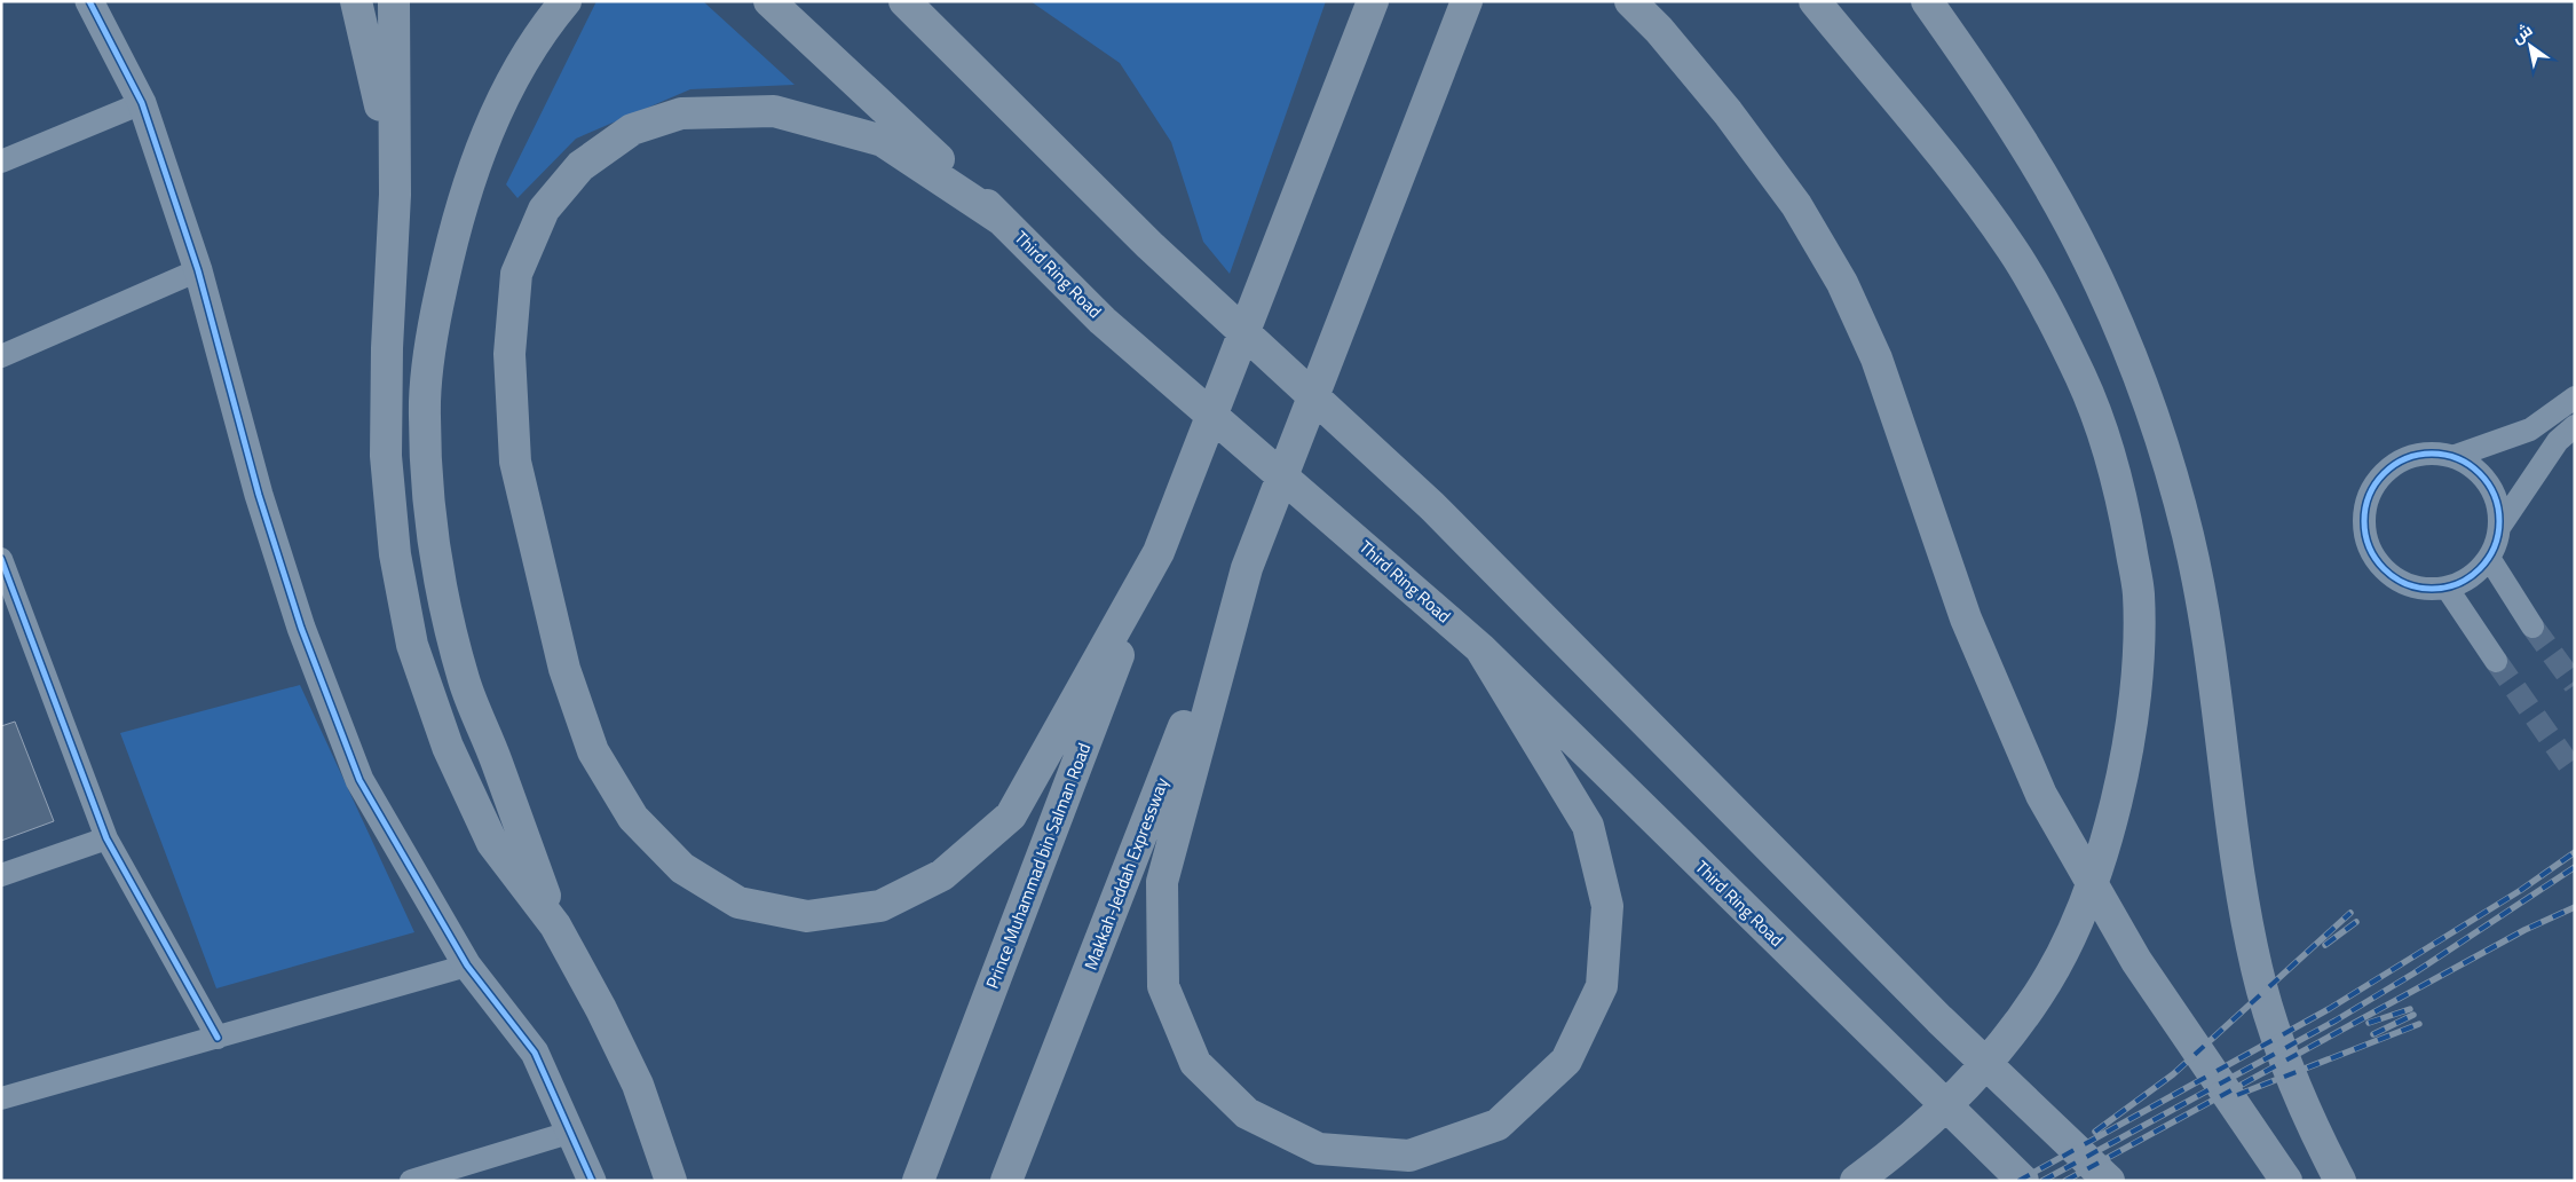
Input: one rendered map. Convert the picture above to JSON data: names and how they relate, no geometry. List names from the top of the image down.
{
  "streets": {
    "highway": ["Third Ring Road", "Prince Muhammad bin Salman Road", "Makkah-Jeddah Expressway"]
  },
  "north": "top left"
}
